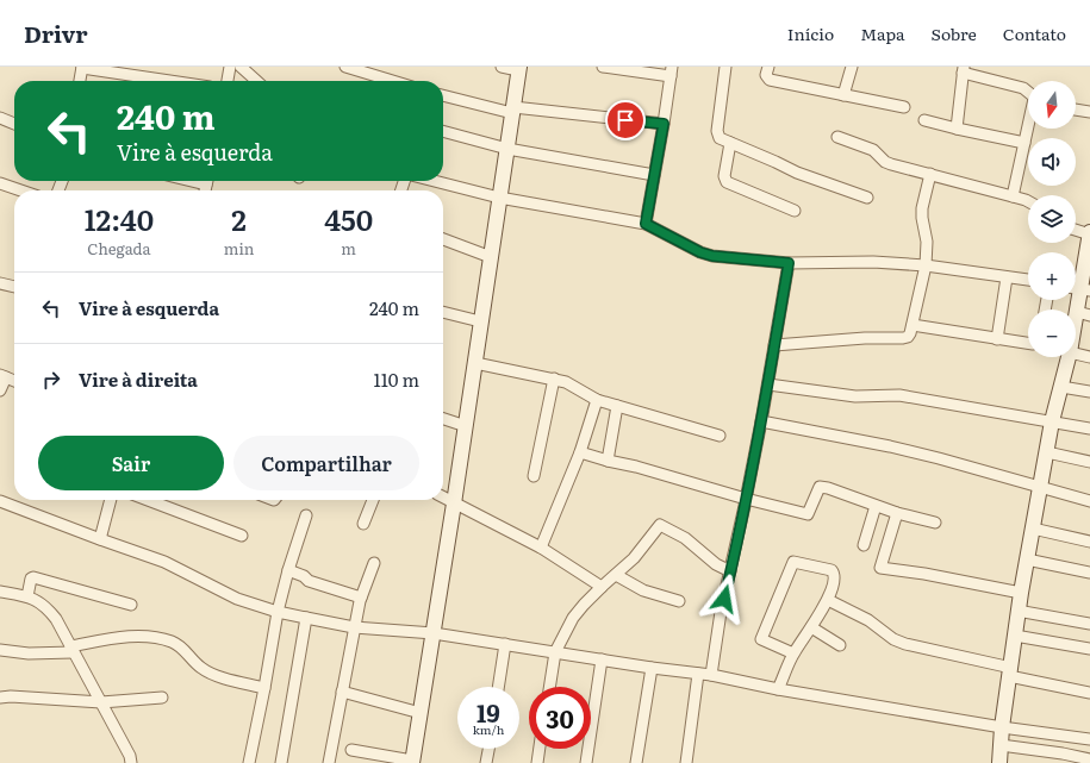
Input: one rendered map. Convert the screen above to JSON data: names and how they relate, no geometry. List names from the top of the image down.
{
  "north": "bottom",
  "page": {
    "header": "Drivr",
    "nav": [
      "Início",
      "Mapa",
      "Sobre",
      "Contato"
    ],
    "map_buttons": ["+", "−"],
    "turn": ["240 m", "Vire à esquerda"],
    "eta": [
      "12:40",
      "Chegada",
      "2",
      "min",
      "450",
      "m"
    ],
    "list": [
      {
        "name": "Vire à esquerda",
        "value": "240 m"
      },
      {
        "name": "Vire à direita",
        "value": "110 m"
      }
    ],
    "buttons": ["Sair", "Compartilhar"],
    "speed": "19 km/h",
    "limit": "30"
  }
}
